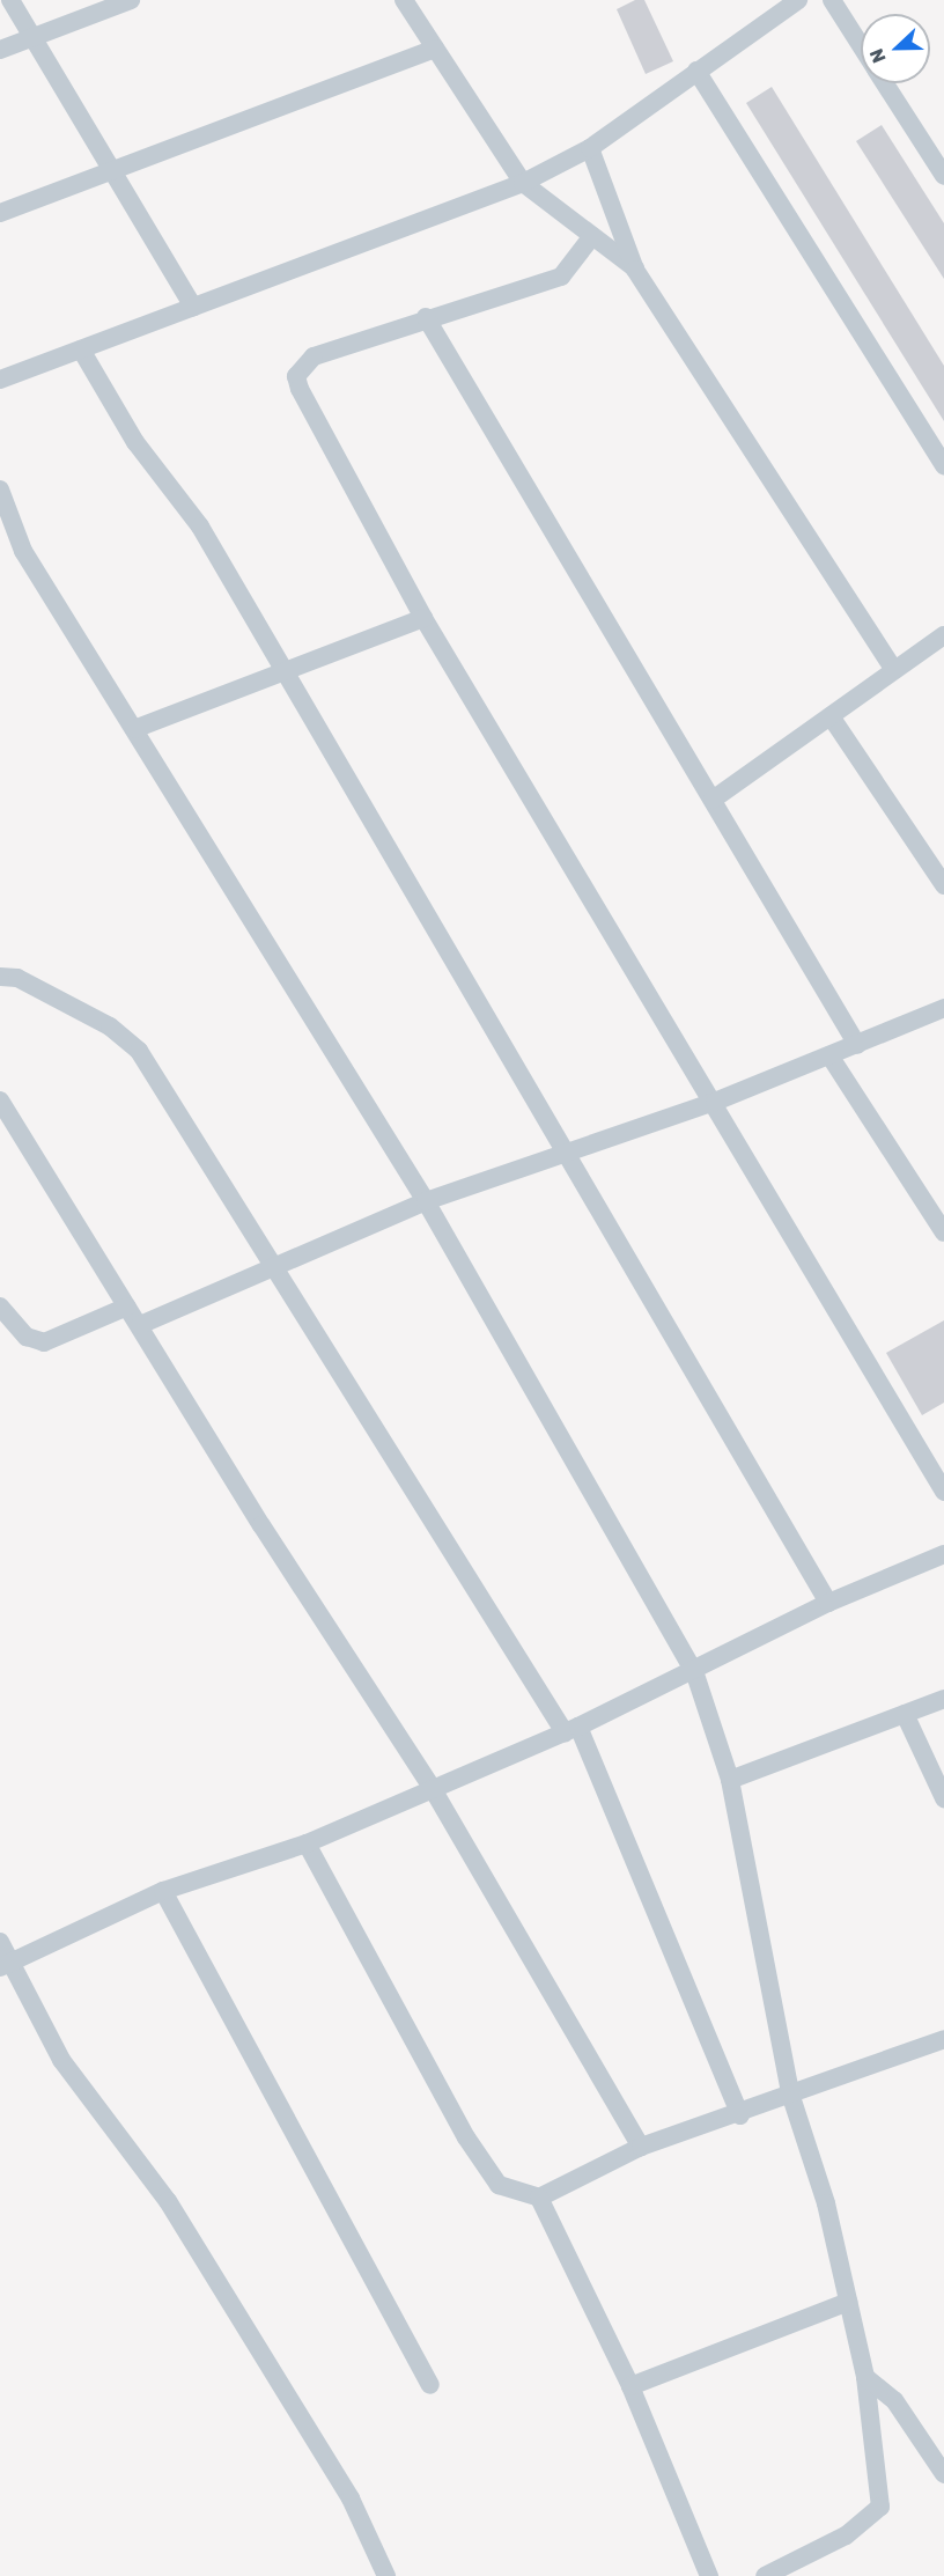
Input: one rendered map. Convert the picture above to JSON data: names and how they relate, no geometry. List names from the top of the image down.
{
  "north": "left"
}
